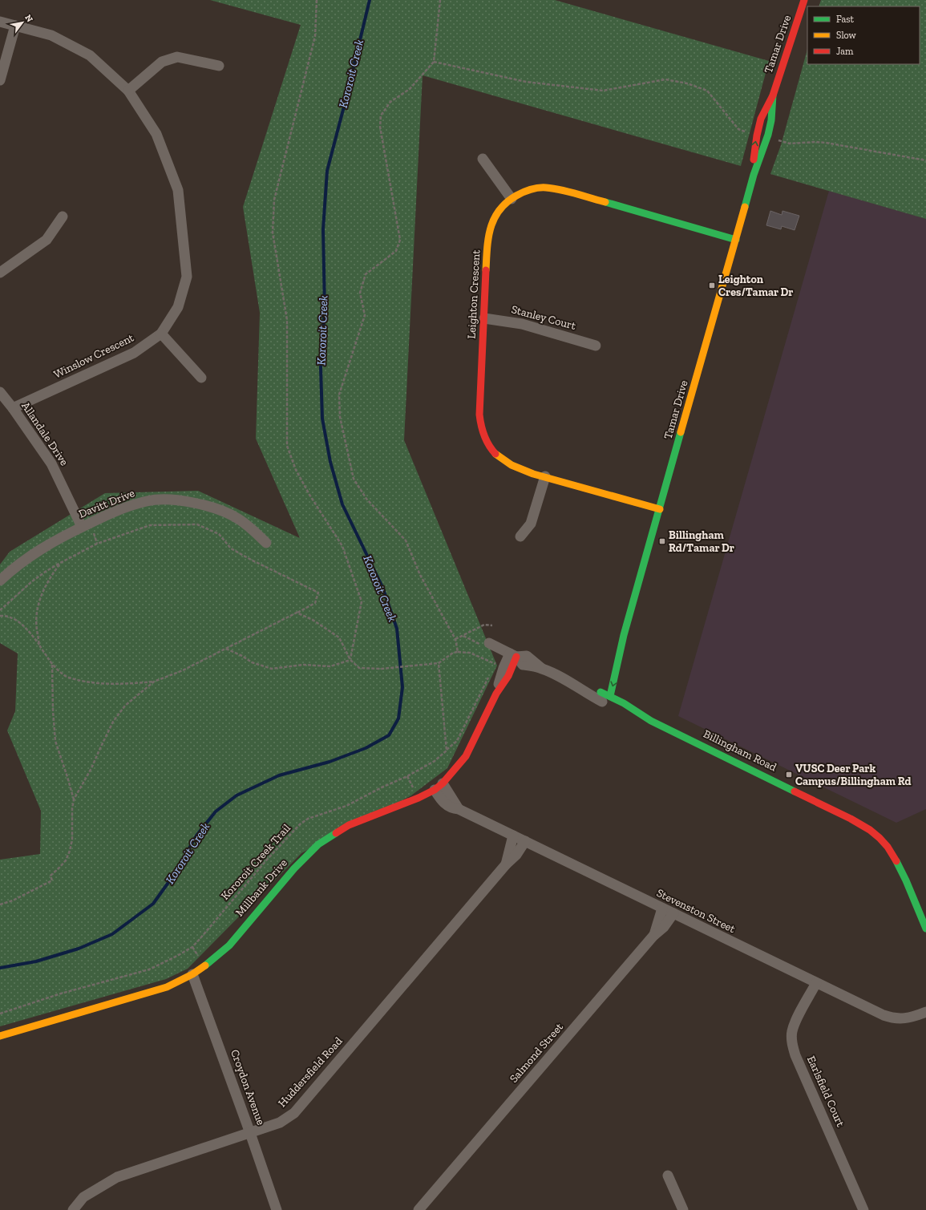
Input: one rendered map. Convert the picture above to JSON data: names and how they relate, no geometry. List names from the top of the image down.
{
  "streets": {
    "street": [
      "Tamar Drive",
      "Leighton Crescent",
      "Stanley Court",
      "Winslow Crescent",
      "Allandale Drive",
      "Davitt Drive",
      "Billingham Road",
      "Millbank Drive",
      "Stevenston Street",
      "Salmond Street",
      "Huddersfield Road",
      "Croydon Avenue",
      "Earlsfield Court"
    ],
    "path": ["Kororoit Creek Trail"]
  },
  "crossings": [
    ["Tamar Drive", "Leighton Crescent"],
    ["Tamar Drive", "Billingham Road"],
    ["Leighton Crescent", "Stanley Court"],
    ["Winslow Crescent", "Allandale Drive"],
    ["Allandale Drive", "Davitt Drive"],
    ["Billingham Road", "Millbank Drive"],
    ["Millbank Drive", "Stevenston Street"],
    ["Millbank Drive", "Croydon Avenue"],
    ["Stevenston Street", "Salmond Street"],
    ["Stevenston Street", "Huddersfield Road"],
    ["Stevenston Street", "Earlsfield Court"],
    ["Huddersfield Road", "Croydon Avenue"]
  ],
  "water": ["Kororoit Creek"],
  "places": {
    "transit": ["Leighton Cres/Tamar Dr", "Billingham Rd/Tamar Dr", "VUSC Deer Park Campus/Billingham Rd"]
  },
  "legend": ["Fast", "Slow", "Jam"],
  "north": "top right"
}
